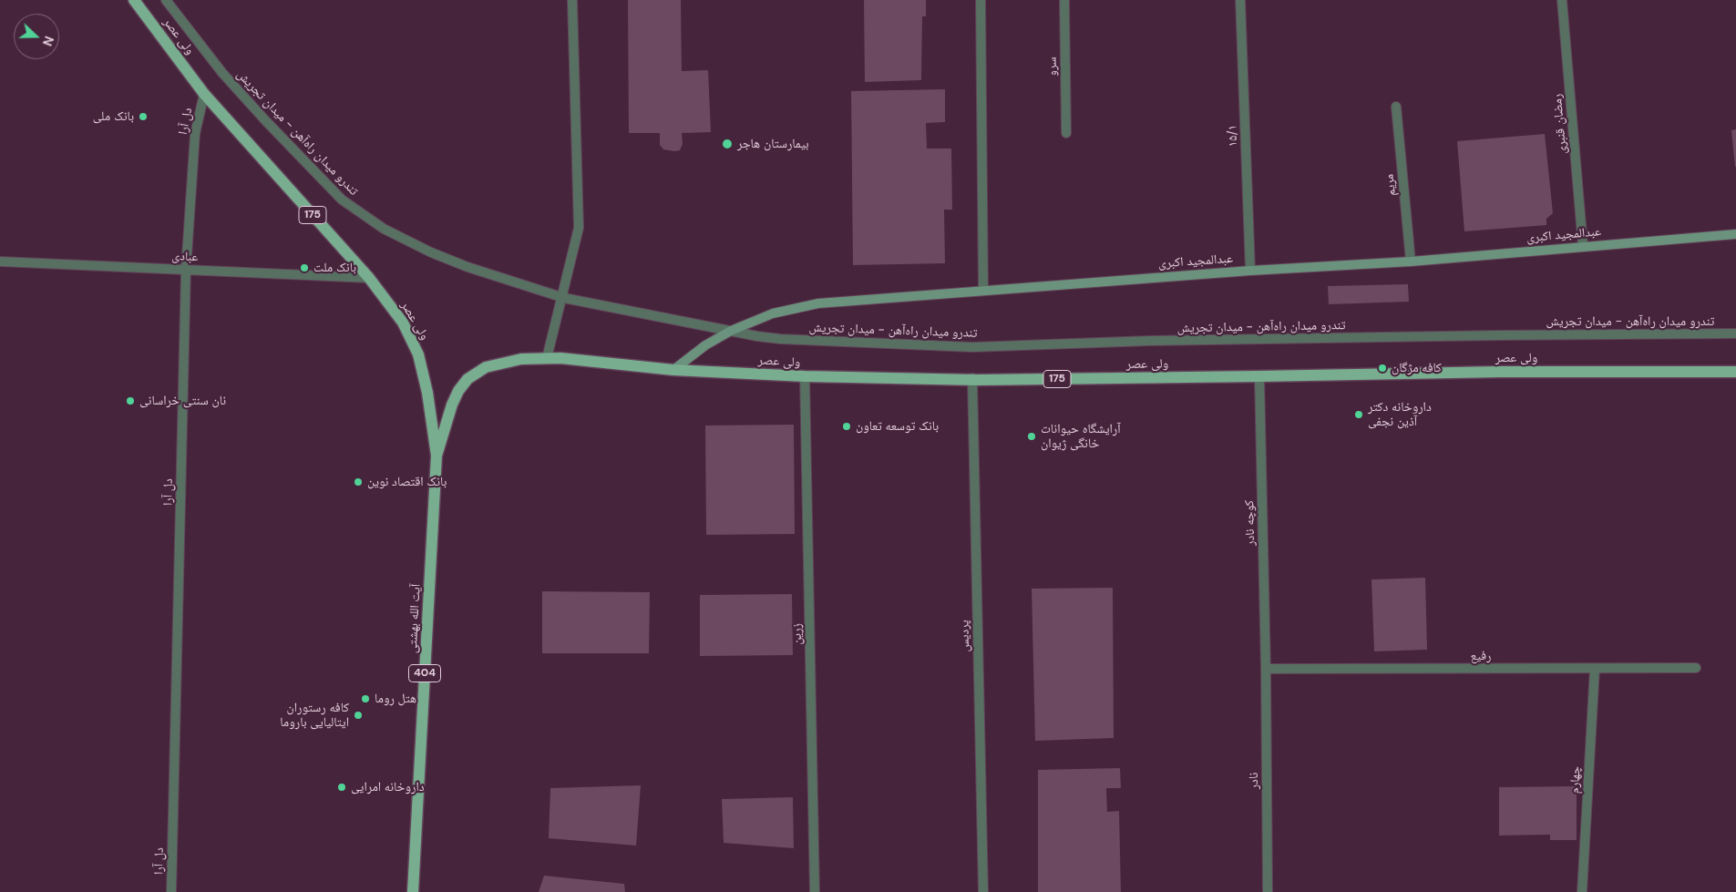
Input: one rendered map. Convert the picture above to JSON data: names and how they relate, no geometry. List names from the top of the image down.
{
  "streets": {
    "main road": [
      "ولی عصر",
      "175",
      "آیت الله بهشتی",
      "404"
    ],
    "street": [
      "سرو",
      "دل آرا",
      "رمضان قنبری",
      "تندرو میدان راه‌آهن - میدان تجریش",
      "۱۵/۱",
      "مریم",
      "عبدالمجید اکبری",
      "عبادی",
      "کوچه نادر",
      "زرین",
      "پردیس",
      "رفیع",
      "چهارم",
      "نادر"
    ]
  },
  "crossings": [
    ["ولی عصر", "دل آرا"],
    ["ولی عصر", "عبدالمجید اکبری"],
    ["ولی عصر", "عبادی"],
    ["ولی عصر", "کوچه نادر"],
    ["ولی عصر", "آیت الله بهشتی"],
    ["ولی عصر", "زرین"],
    ["ولی عصر", "پردیس"],
    ["دل آرا", "عبادی"],
    ["رمضان قنبری", "عبدالمجید اکبری"],
    ["تندرو میدان راه‌آهن - میدان تجریش", "عبدالمجید اکبری"],
    ["۱۵/۱", "عبدالمجید اکبری"],
    ["مریم", "عبدالمجید اکبری"],
    ["کوچه نادر", "رفیع"],
    ["کوچه نادر", "نادر"],
    ["رفیع", "چهارم"],
    ["رفیع", "نادر"]
  ],
  "places": [
    "بانک ملی",
    "بیمارستان هاجر",
    "بانک ملت",
    "کافه مژگان",
    "نان سنتی خراسانی",
    "داروخانه دکتر آذین نجفی",
    "بانک توسعه تعاون",
    "آرایشگاه حیوانات خانگی ژیوان",
    "بانک اقتصاد نوین",
    "هتل روما",
    "کافه رستوران ایتالیایی باروما",
    "داروخانه امرایی"
  ],
  "north": "right"
}
